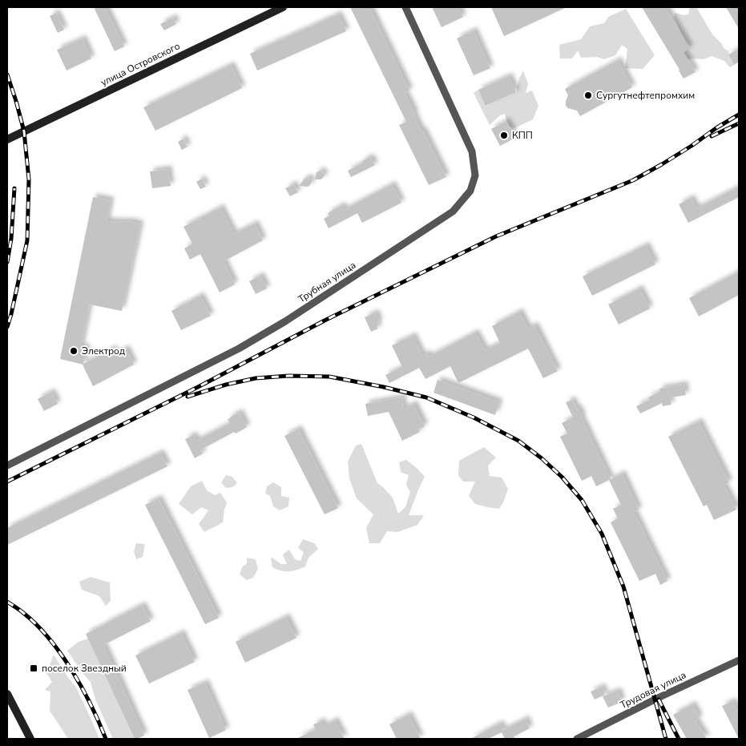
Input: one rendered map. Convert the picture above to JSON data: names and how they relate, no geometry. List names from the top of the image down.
{
  "streets": {
    "main road": ["улица Островского"],
    "street": ["Трубная улица", "Трудовая улица"]
  },
  "places": {
    "other": ["Сургутнефтепромхим", "КПП", "Электрод"],
    "transit": ["поселок Звездный"]
  }
}
